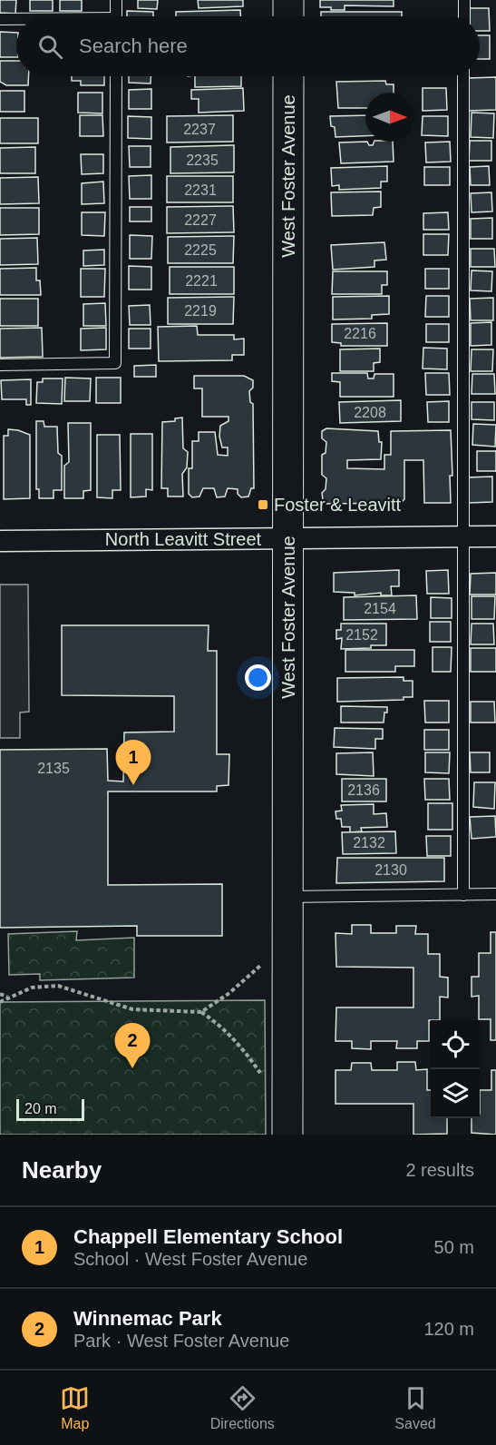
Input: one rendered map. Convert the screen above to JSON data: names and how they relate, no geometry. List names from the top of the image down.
{
  "streets": {
    "main road": ["West Foster Avenue"],
    "street": ["North Leavitt Street"]
  },
  "crossings": [
    ["West Foster Avenue", "North Leavitt Street"]
  ],
  "places": {
    "transit": ["Foster & Leavitt"]
  },
  "house_numbers": [
    "2237",
    "2235",
    "2231",
    "2227",
    "2225",
    "2221",
    "2219",
    "2216",
    "2208",
    "2154",
    "2152",
    "2135",
    "2136",
    "2132",
    "2130"
  ],
  "scale_bar": "20 m",
  "north": "right",
  "page": {
    "search": "Search here",
    "pins": ["1", "2"],
    "scale": "20 m",
    "heading": ["Nearby", "2 results"],
    "list": [
      {
        "mark": "1",
        "name": "Chappell Elementary School",
        "note": "School · West Foster Avenue",
        "value": "50 m"
      },
      {
        "mark": "2",
        "name": "Winnemac Park",
        "note": "Park · West Foster Avenue",
        "value": "120 m"
      }
    ],
    "nav": ["Map", "Directions", "Saved"]
  }
}
